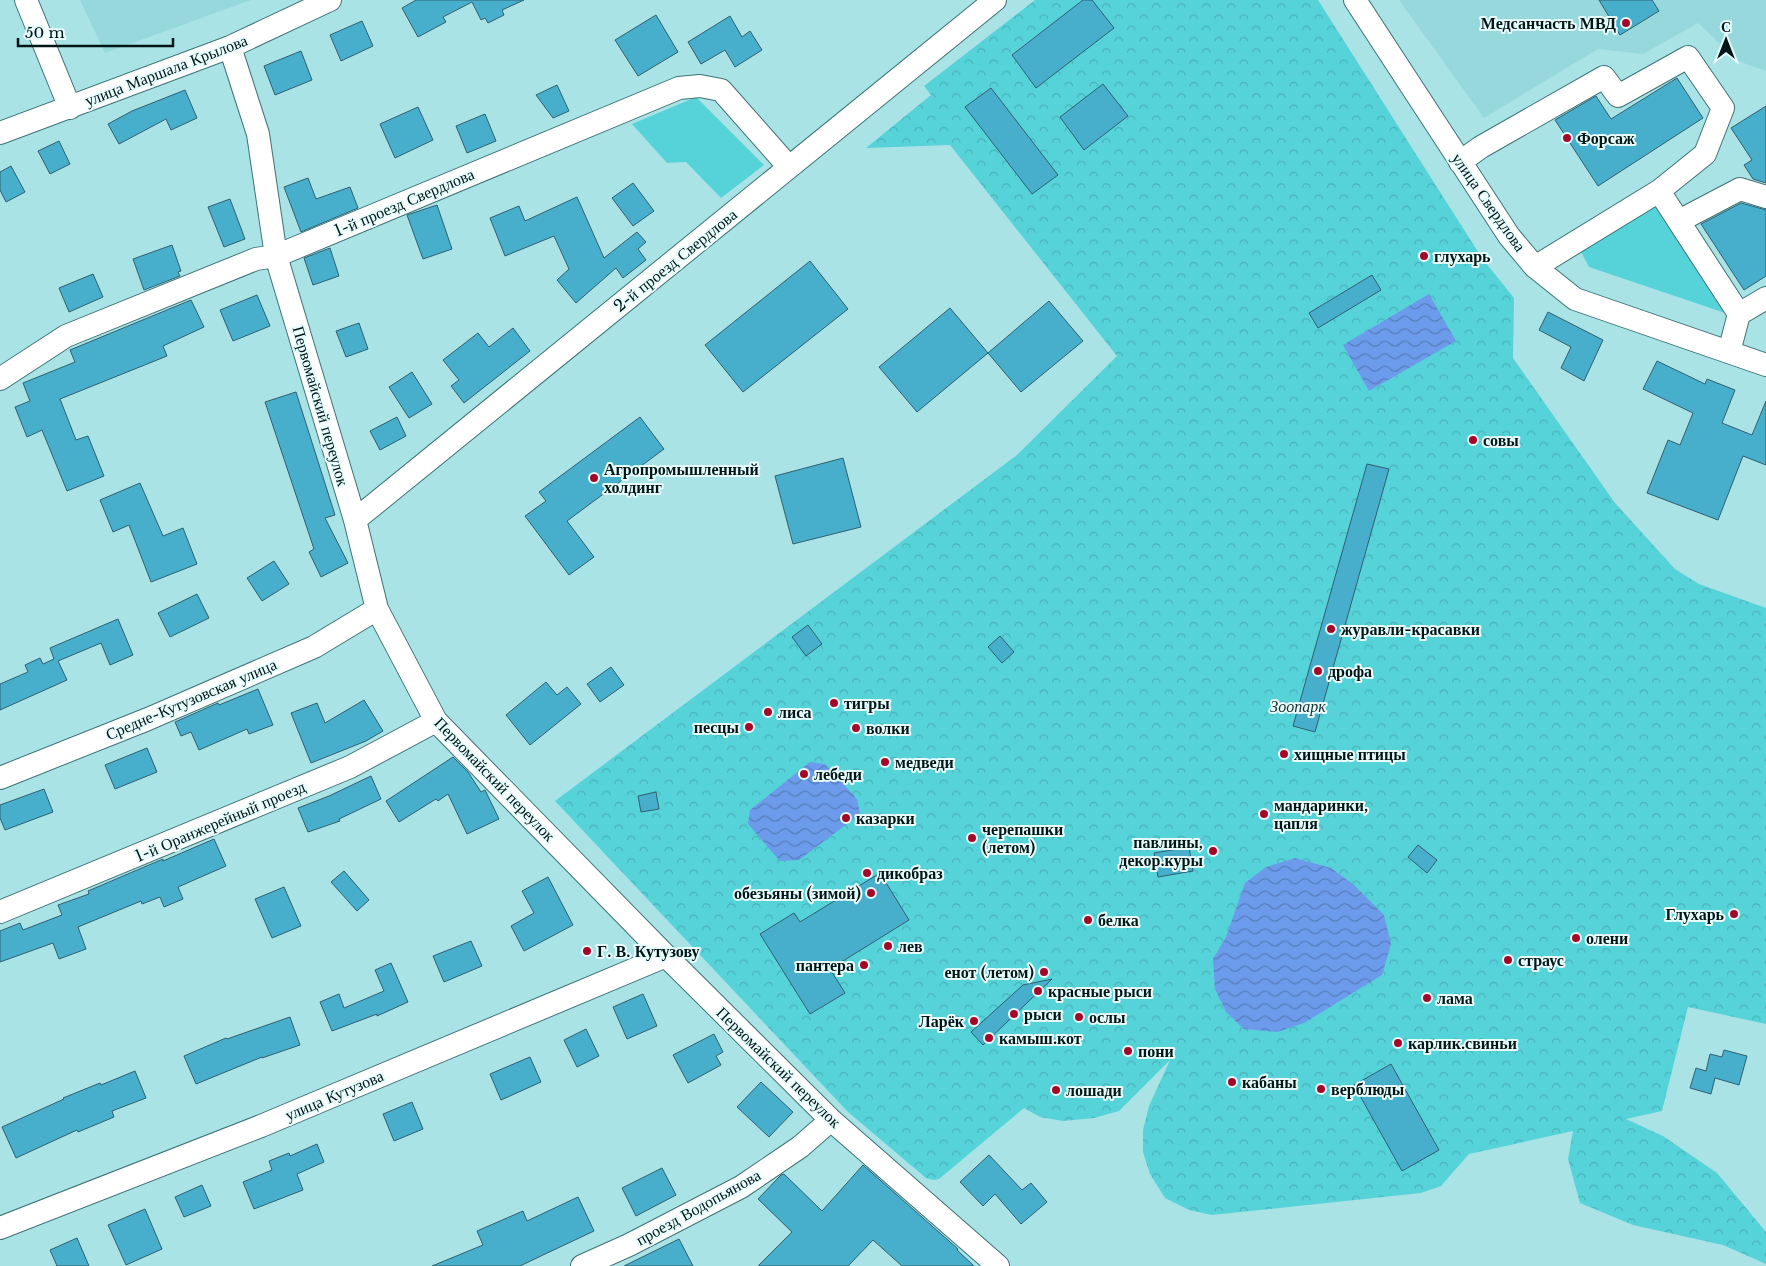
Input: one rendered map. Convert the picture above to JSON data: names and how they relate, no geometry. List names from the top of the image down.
{
  "streets": {
    "street": [
      "улица Маршала Крылова",
      "1-й проезд Свердлова",
      "улица Свердлова",
      "2-й проезд Свердлова",
      "Первомайский переулок",
      "Средне-Кутузовская улица",
      "1-й Оранжерейный проезд",
      "улица Кутузова",
      "проезд Водопьянова"
    ]
  },
  "crossings": [
    ["улица Маршала Крылова", "Первомайский переулок"],
    ["1-й проезд Свердлова", "2-й проезд Свердлова"],
    ["1-й проезд Свердлова", "Первомайский переулок"],
    ["2-й проезд Свердлова", "Первомайский переулок"],
    ["Первомайский переулок", "Средне-Кутузовская улица"],
    ["Первомайский переулок", "1-й Оранжерейный проезд"],
    ["Первомайский переулок", "улица Кутузова"],
    ["Первомайский переулок", "проезд Водопьянова"]
  ],
  "parks": ["Зоопарк"],
  "places": [
    "Медсанчасть МВД",
    "Форсаж",
    "глухарь",
    "совы",
    "Агропромышленный холдинг",
    "журавли-красавки",
    "дрофа",
    "тигры",
    "лиса",
    "песцы",
    "волки",
    "хищные птицы",
    "медведи",
    "лебеди",
    "мандаринки, цапля",
    "казарки",
    "черепашки (летом)",
    "павлины, декор.куры",
    "дикобраз",
    "обезьяны (зимой)",
    "Глухарь",
    "белка",
    "олени",
    "лев",
    "Г. В. Кутузову",
    "страус",
    "пантера",
    "енот (летом)",
    "красные рыси",
    "лама",
    "рыси",
    "ослы",
    "Ларёк",
    "камыш.кот",
    "карлик.свиньи",
    "пони",
    "кабаны",
    "верблюды",
    "лошади"
  ],
  "scale_bar": "50 m",
  "north": "top"
}
